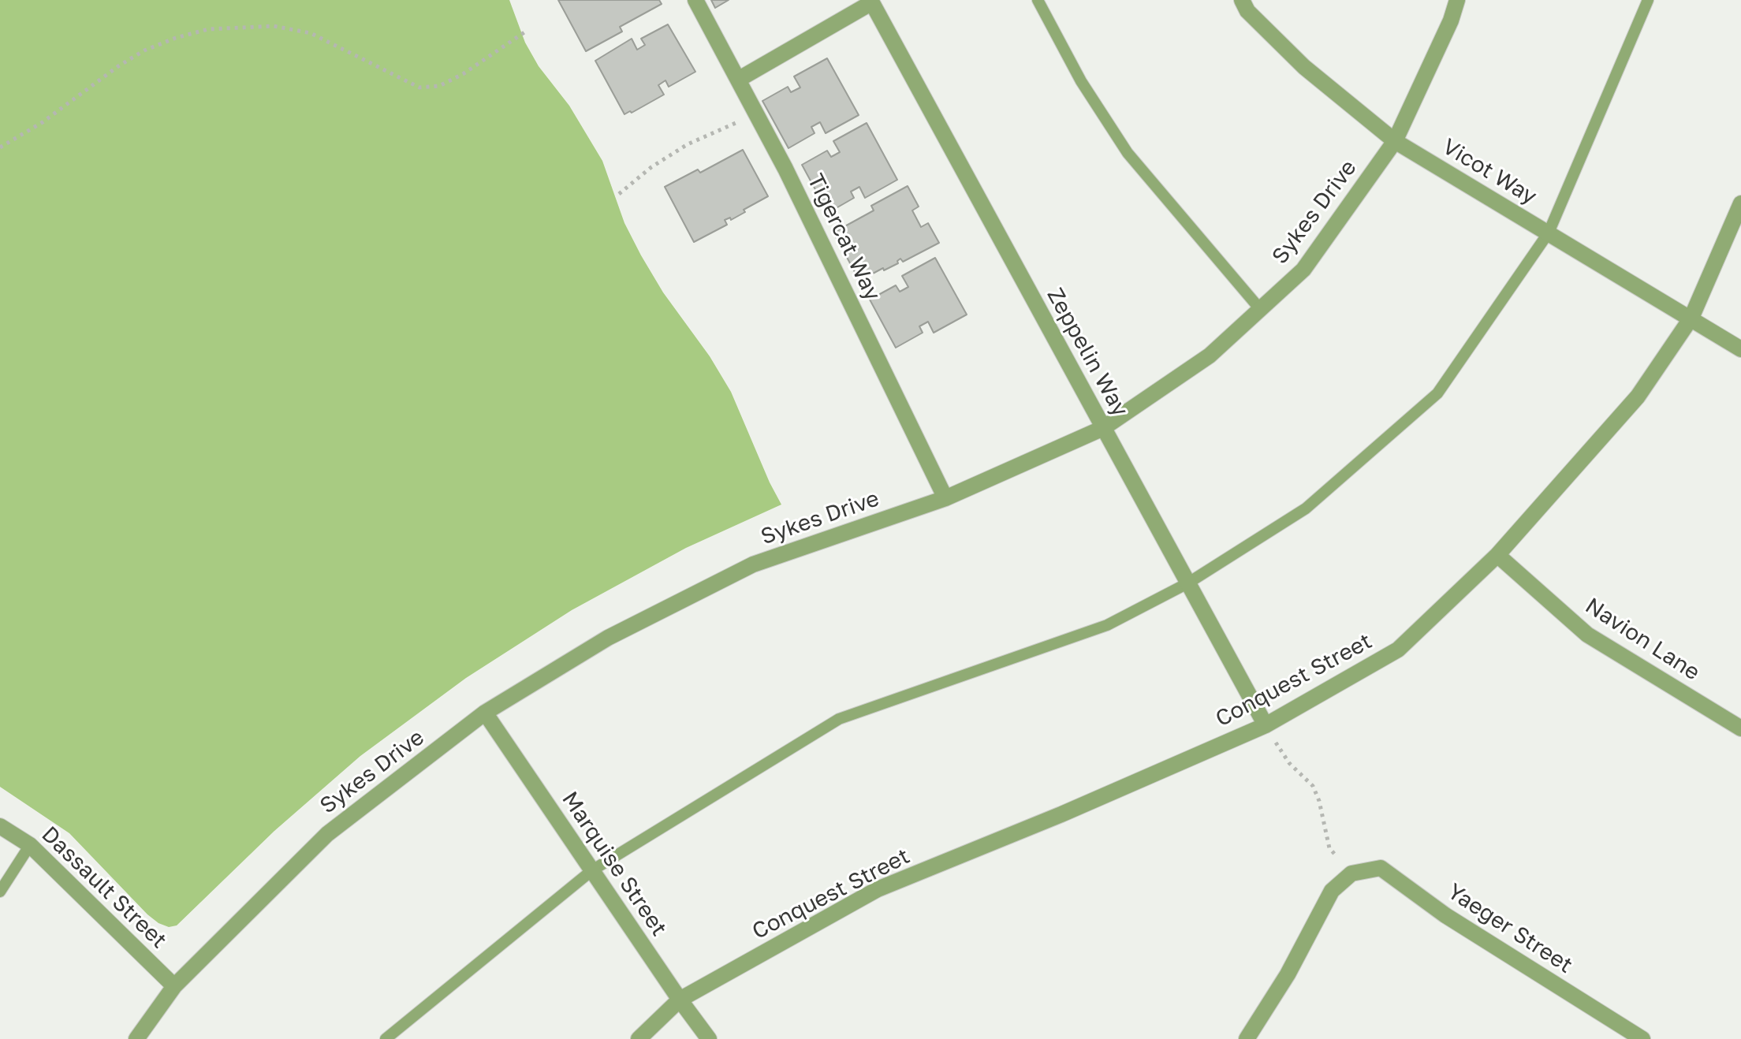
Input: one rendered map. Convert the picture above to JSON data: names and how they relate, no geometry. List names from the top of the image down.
{
  "streets": {
    "street": [
      "Vicot Way",
      "Sykes Drive",
      "Tigercat Way",
      "Zeppelin Way",
      "Navion Lane",
      "Conquest Street",
      "Marquise Street",
      "Dassault Street",
      "Yaeger Street"
    ]
  },
  "crossings": [
    ["Vicot Way", "Sykes Drive"],
    ["Vicot Way", "Conquest Street"],
    ["Sykes Drive", "Tigercat Way"],
    ["Sykes Drive", "Zeppelin Way"],
    ["Sykes Drive", "Marquise Street"],
    ["Sykes Drive", "Dassault Street"],
    ["Zeppelin Way", "Conquest Street"],
    ["Navion Lane", "Conquest Street"],
    ["Conquest Street", "Marquise Street"]
  ]
}
